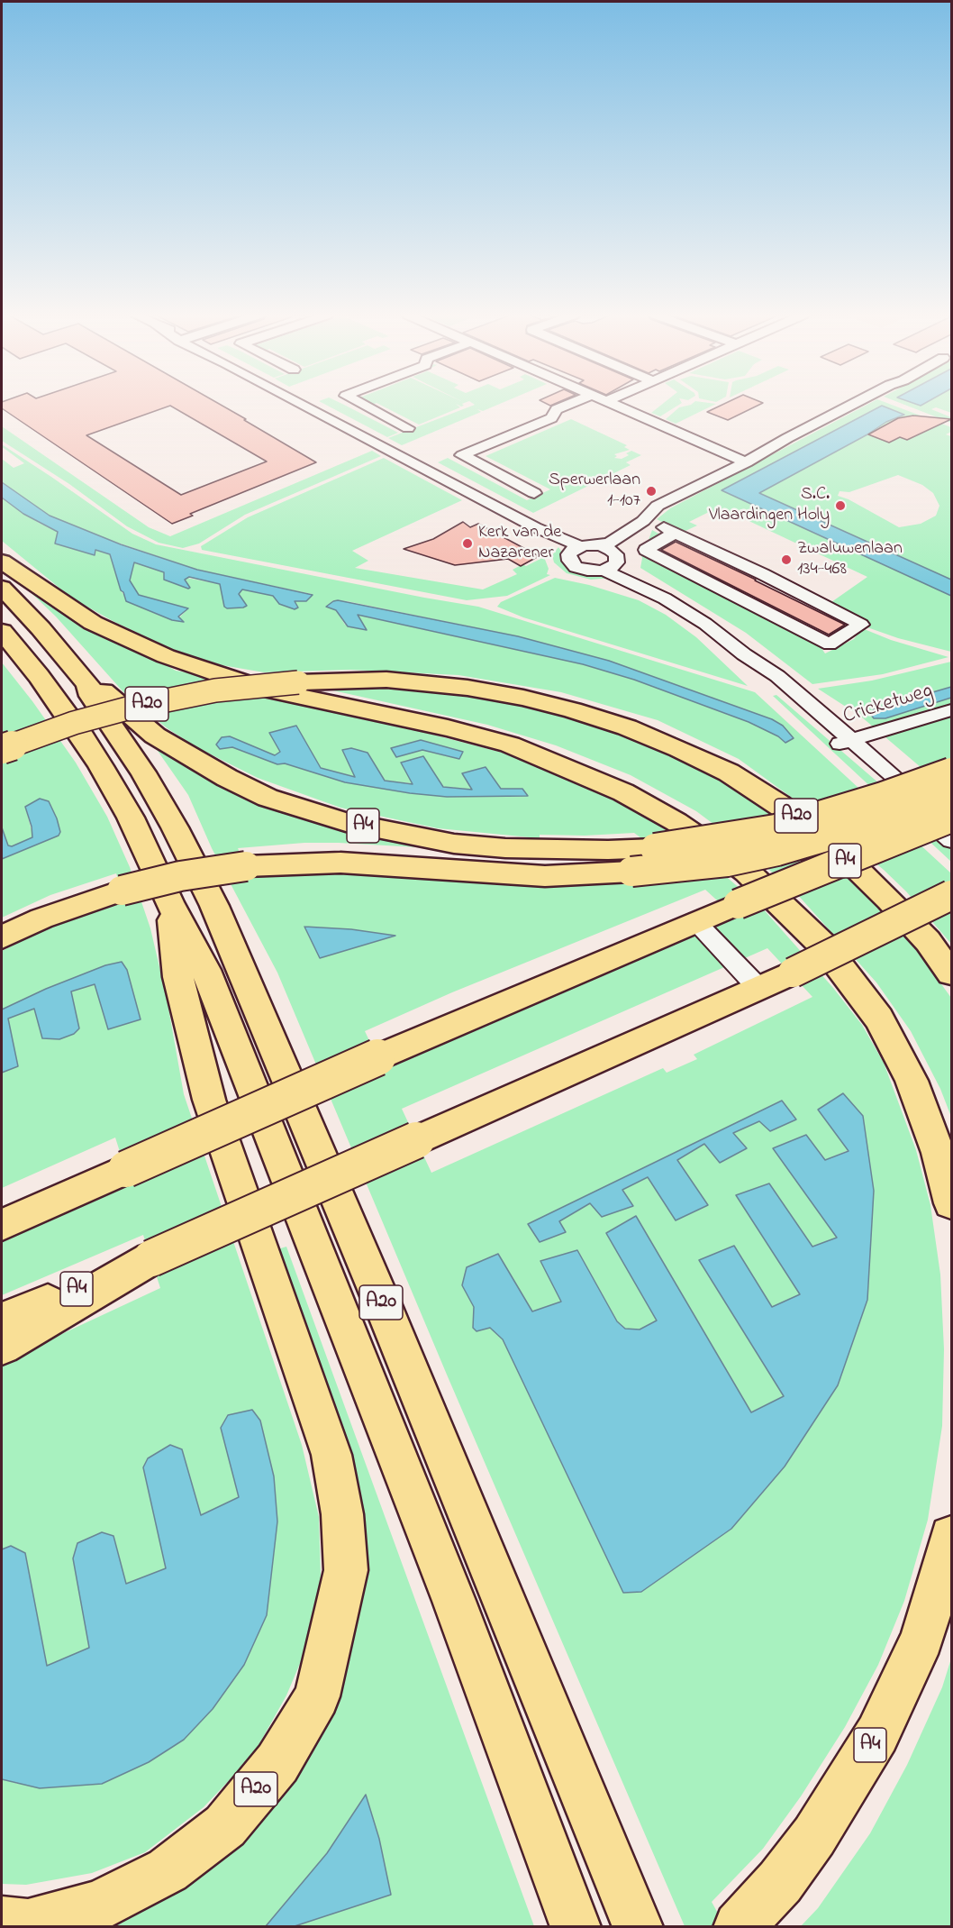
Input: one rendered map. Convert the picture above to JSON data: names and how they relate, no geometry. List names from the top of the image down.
{
  "streets": {
    "highway": ["A20", "A4"],
    "street": ["Cricketweg"]
  },
  "crossings": [
    ["A20", "A4"]
  ],
  "places": [
    "Sperwerlaan 1-107",
    "S.C. Vlaardingen Holy",
    "Kerk van de Nazarener",
    "Zwaluwenlaan 134-468"
  ]
}
